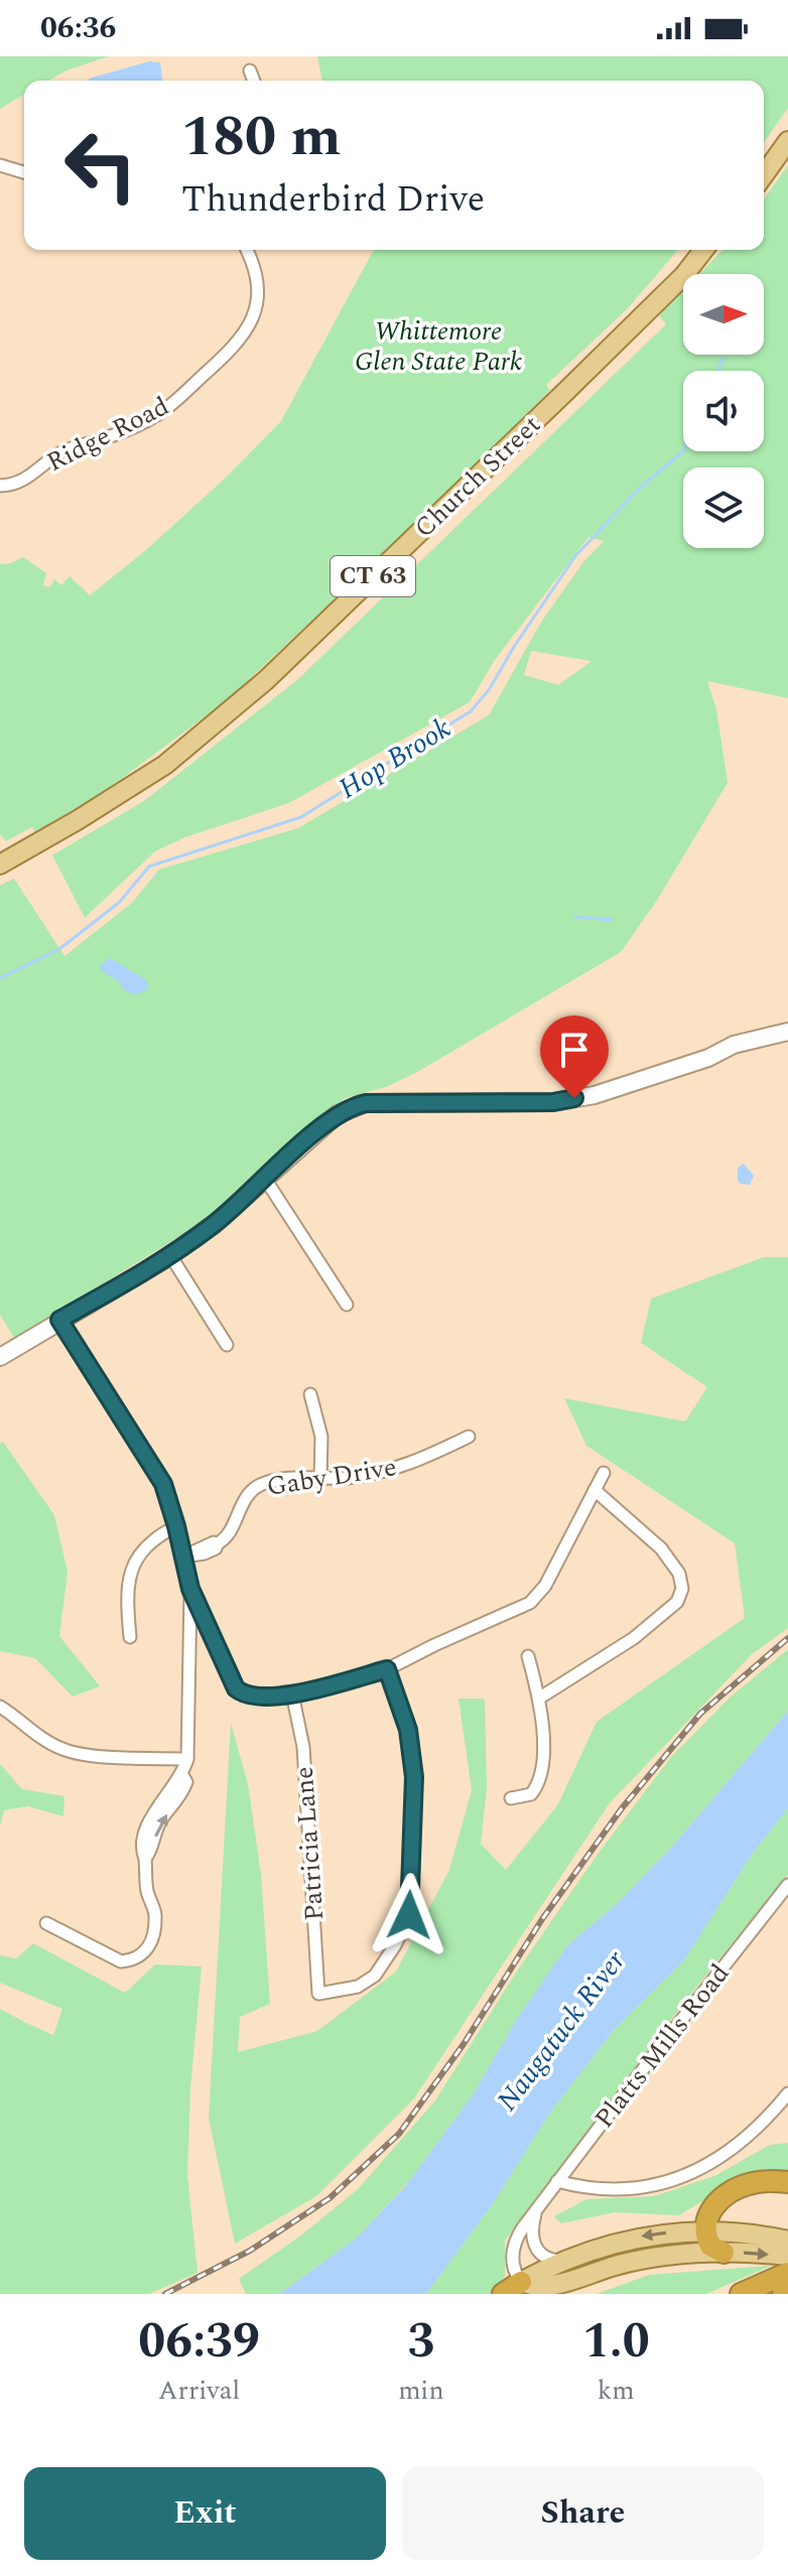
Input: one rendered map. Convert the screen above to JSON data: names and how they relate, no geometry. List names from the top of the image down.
{
  "streets": {
    "main road": ["Church Street", "CT 63"],
    "street": [
      "Ridge Road",
      "Gaby Drive",
      "Patricia Lane",
      "Platts Mills Road"
    ]
  },
  "water": ["Hop Brook", "Naugatuck River"],
  "parks": ["Whittemore Glen State Park"],
  "north": "right",
  "page": {
    "status": "06:36",
    "turn": ["180 m", "Thunderbird Drive"],
    "eta": [
      "06:39",
      "Arrival",
      "3",
      "min",
      "1.0",
      "km"
    ],
    "buttons": ["Exit", "Share"]
  }
}
